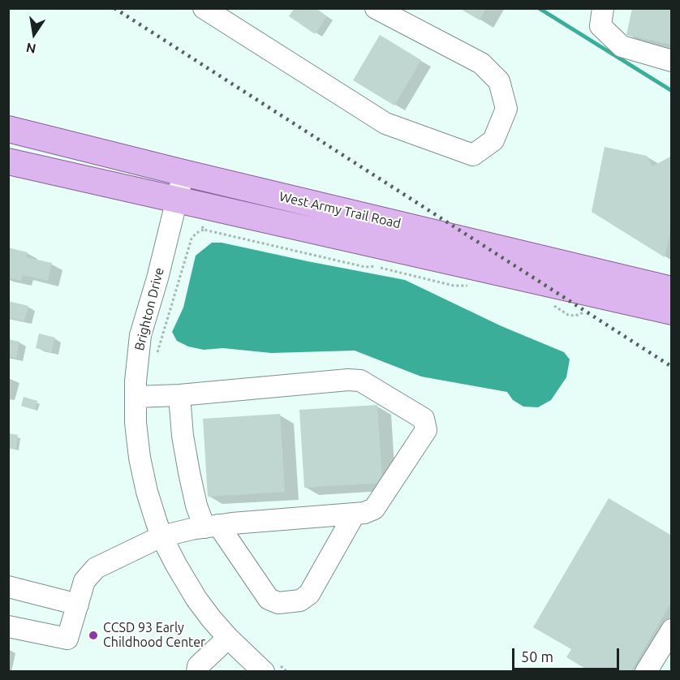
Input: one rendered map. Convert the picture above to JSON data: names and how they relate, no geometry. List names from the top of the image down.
{
  "streets": {
    "main road": ["West Army Trail Road"],
    "street": ["Brighton Drive"]
  },
  "crossings": [
    ["West Army Trail Road", "Brighton Drive"]
  ],
  "places": ["CCSD 93 Early Childhood Center"],
  "scale_bar": "50 m",
  "north": "bottom"
}
